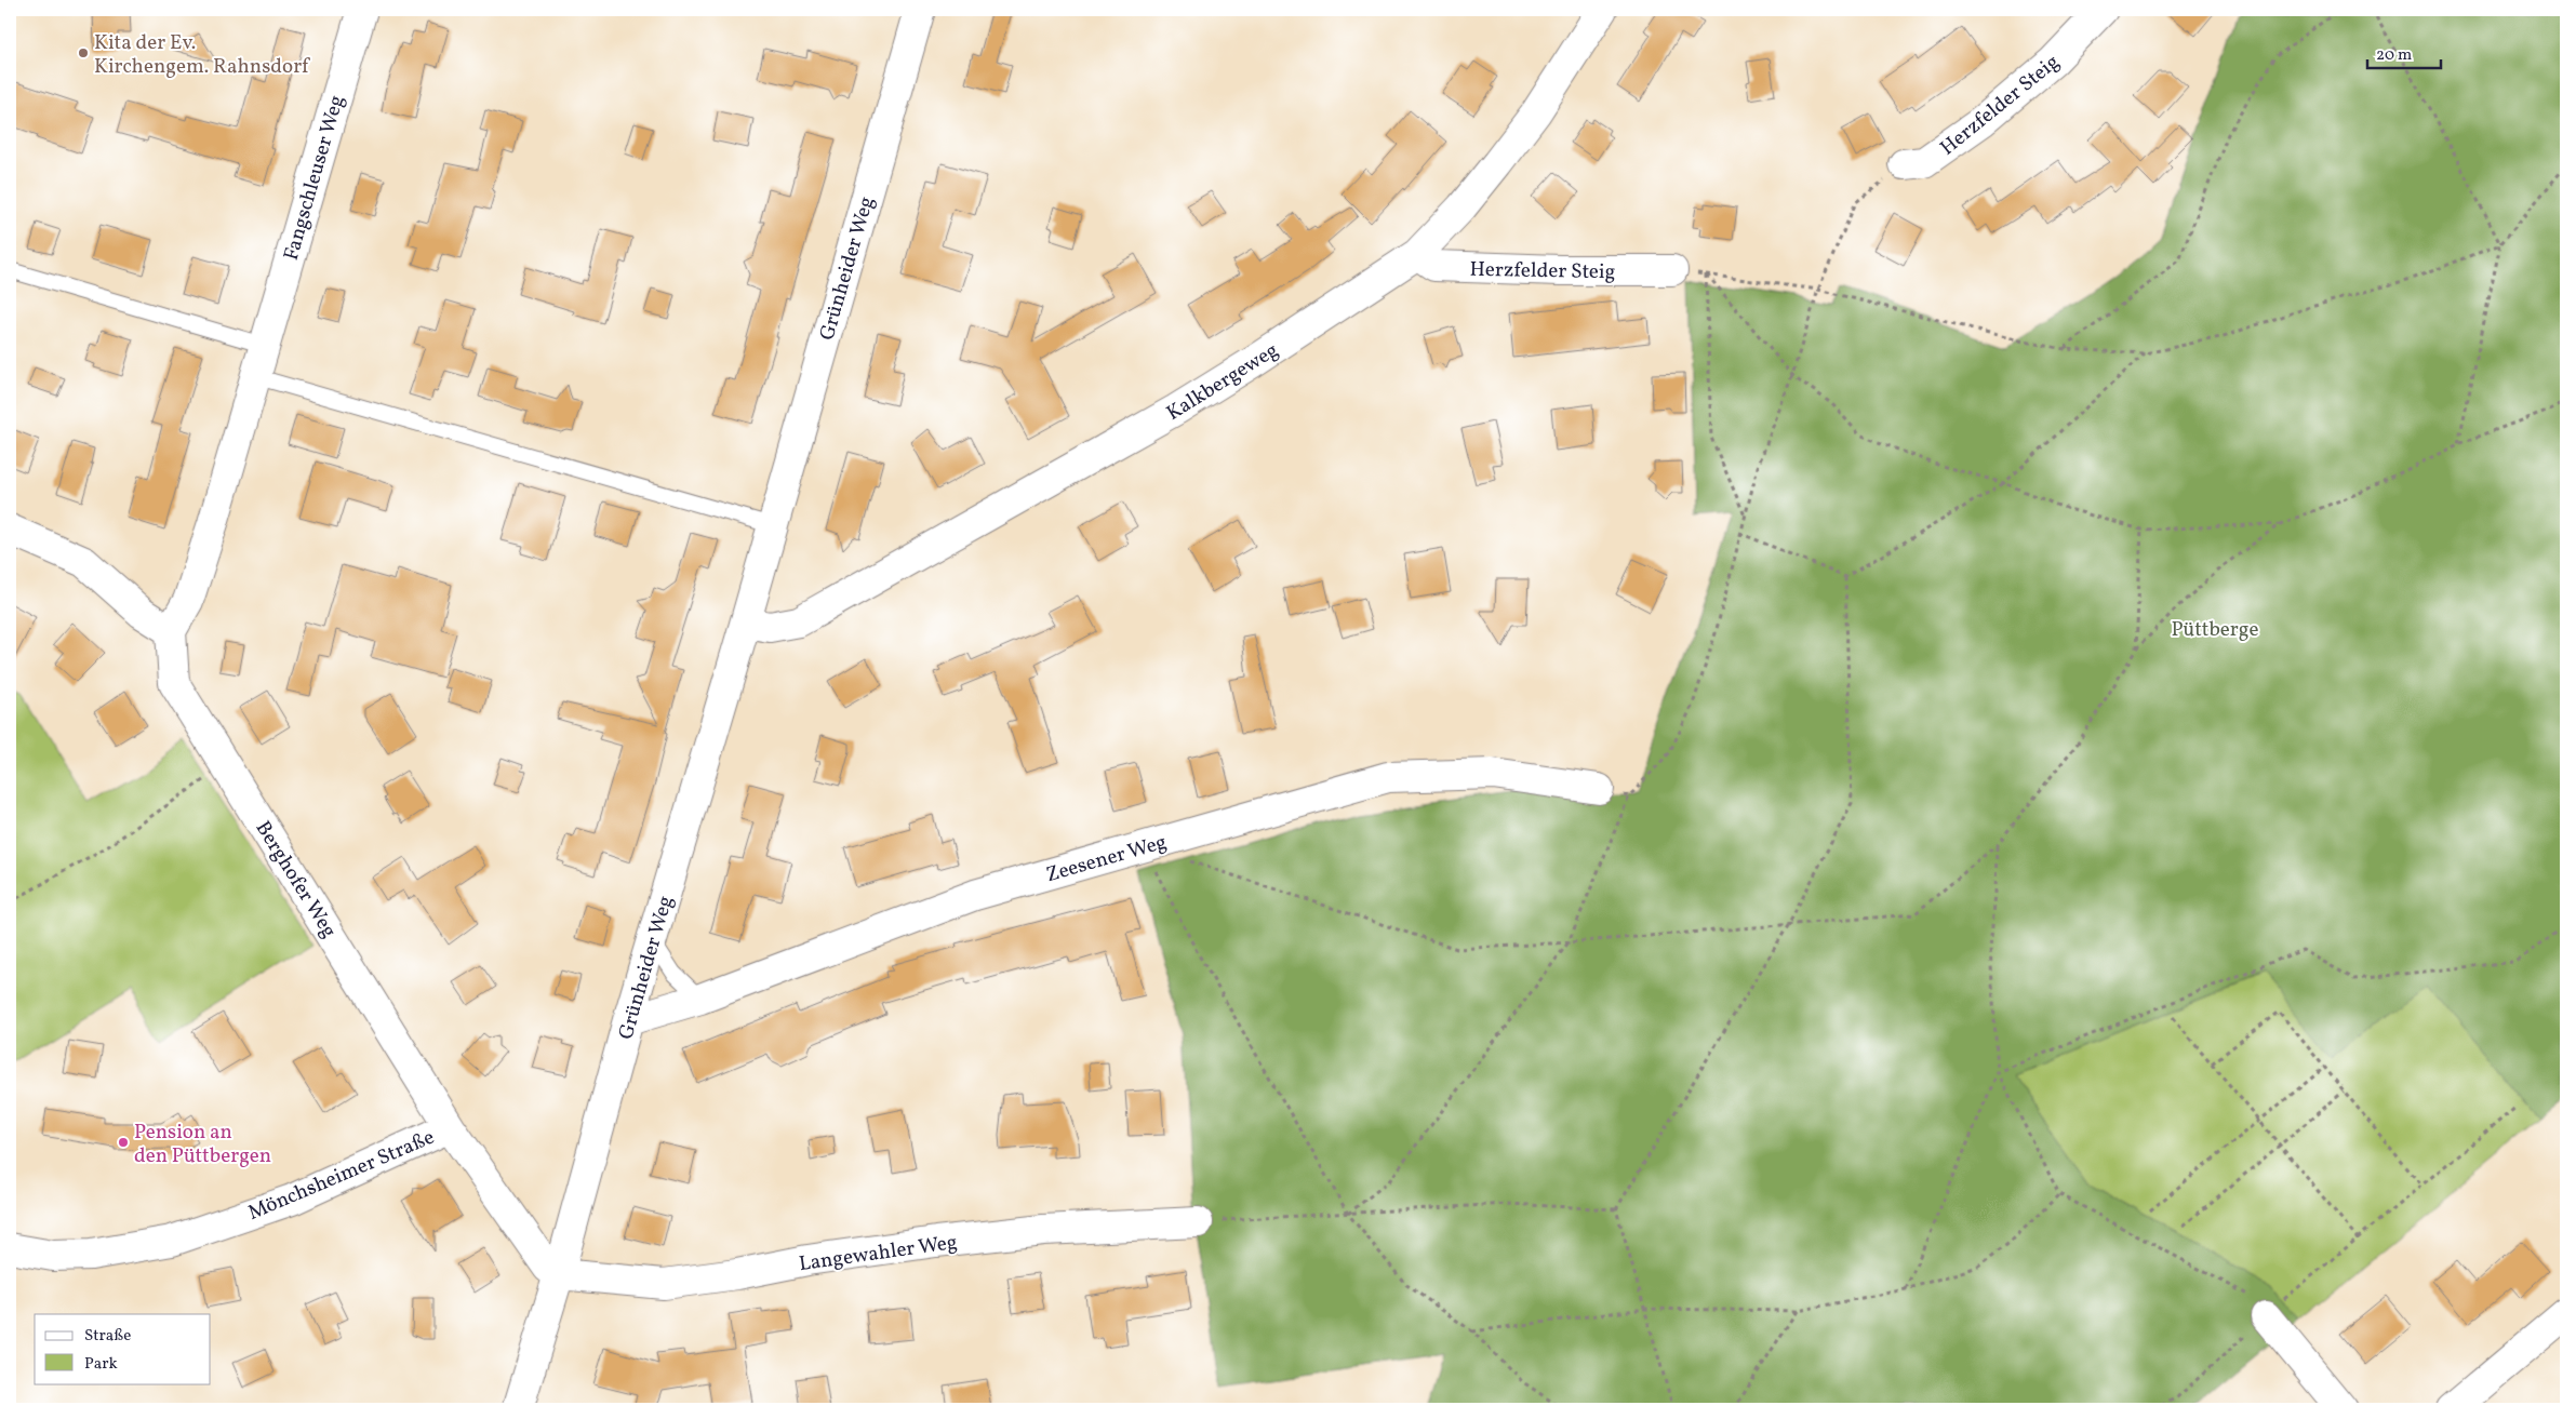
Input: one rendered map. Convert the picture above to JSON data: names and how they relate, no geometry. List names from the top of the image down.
{
  "streets": {
    "street": [
      "Herzfelder Steig",
      "Fangschleuser Weg",
      "Grünheider Weg",
      "Kalkbergeweg",
      "Zeesener Weg",
      "Berghofer Weg",
      "Mönchsheimer Straße",
      "Langewahler Weg"
    ]
  },
  "crossings": [
    ["Herzfelder Steig", "Kalkbergeweg"],
    ["Fangschleuser Weg", "Berghofer Weg"],
    ["Grünheider Weg", "Kalkbergeweg"],
    ["Grünheider Weg", "Zeesener Weg"],
    ["Grünheider Weg", "Berghofer Weg"],
    ["Grünheider Weg", "Langewahler Weg"],
    ["Berghofer Weg", "Mönchsheimer Straße"],
    ["Berghofer Weg", "Langewahler Weg"]
  ],
  "parks": ["Püttberge"],
  "places": ["Kita der Ev. Kirchengem. Rahnsdorf", "Pension an den Püttbergen"],
  "legend": ["Straße", "Park"],
  "scale_bar": "20 m"
}
